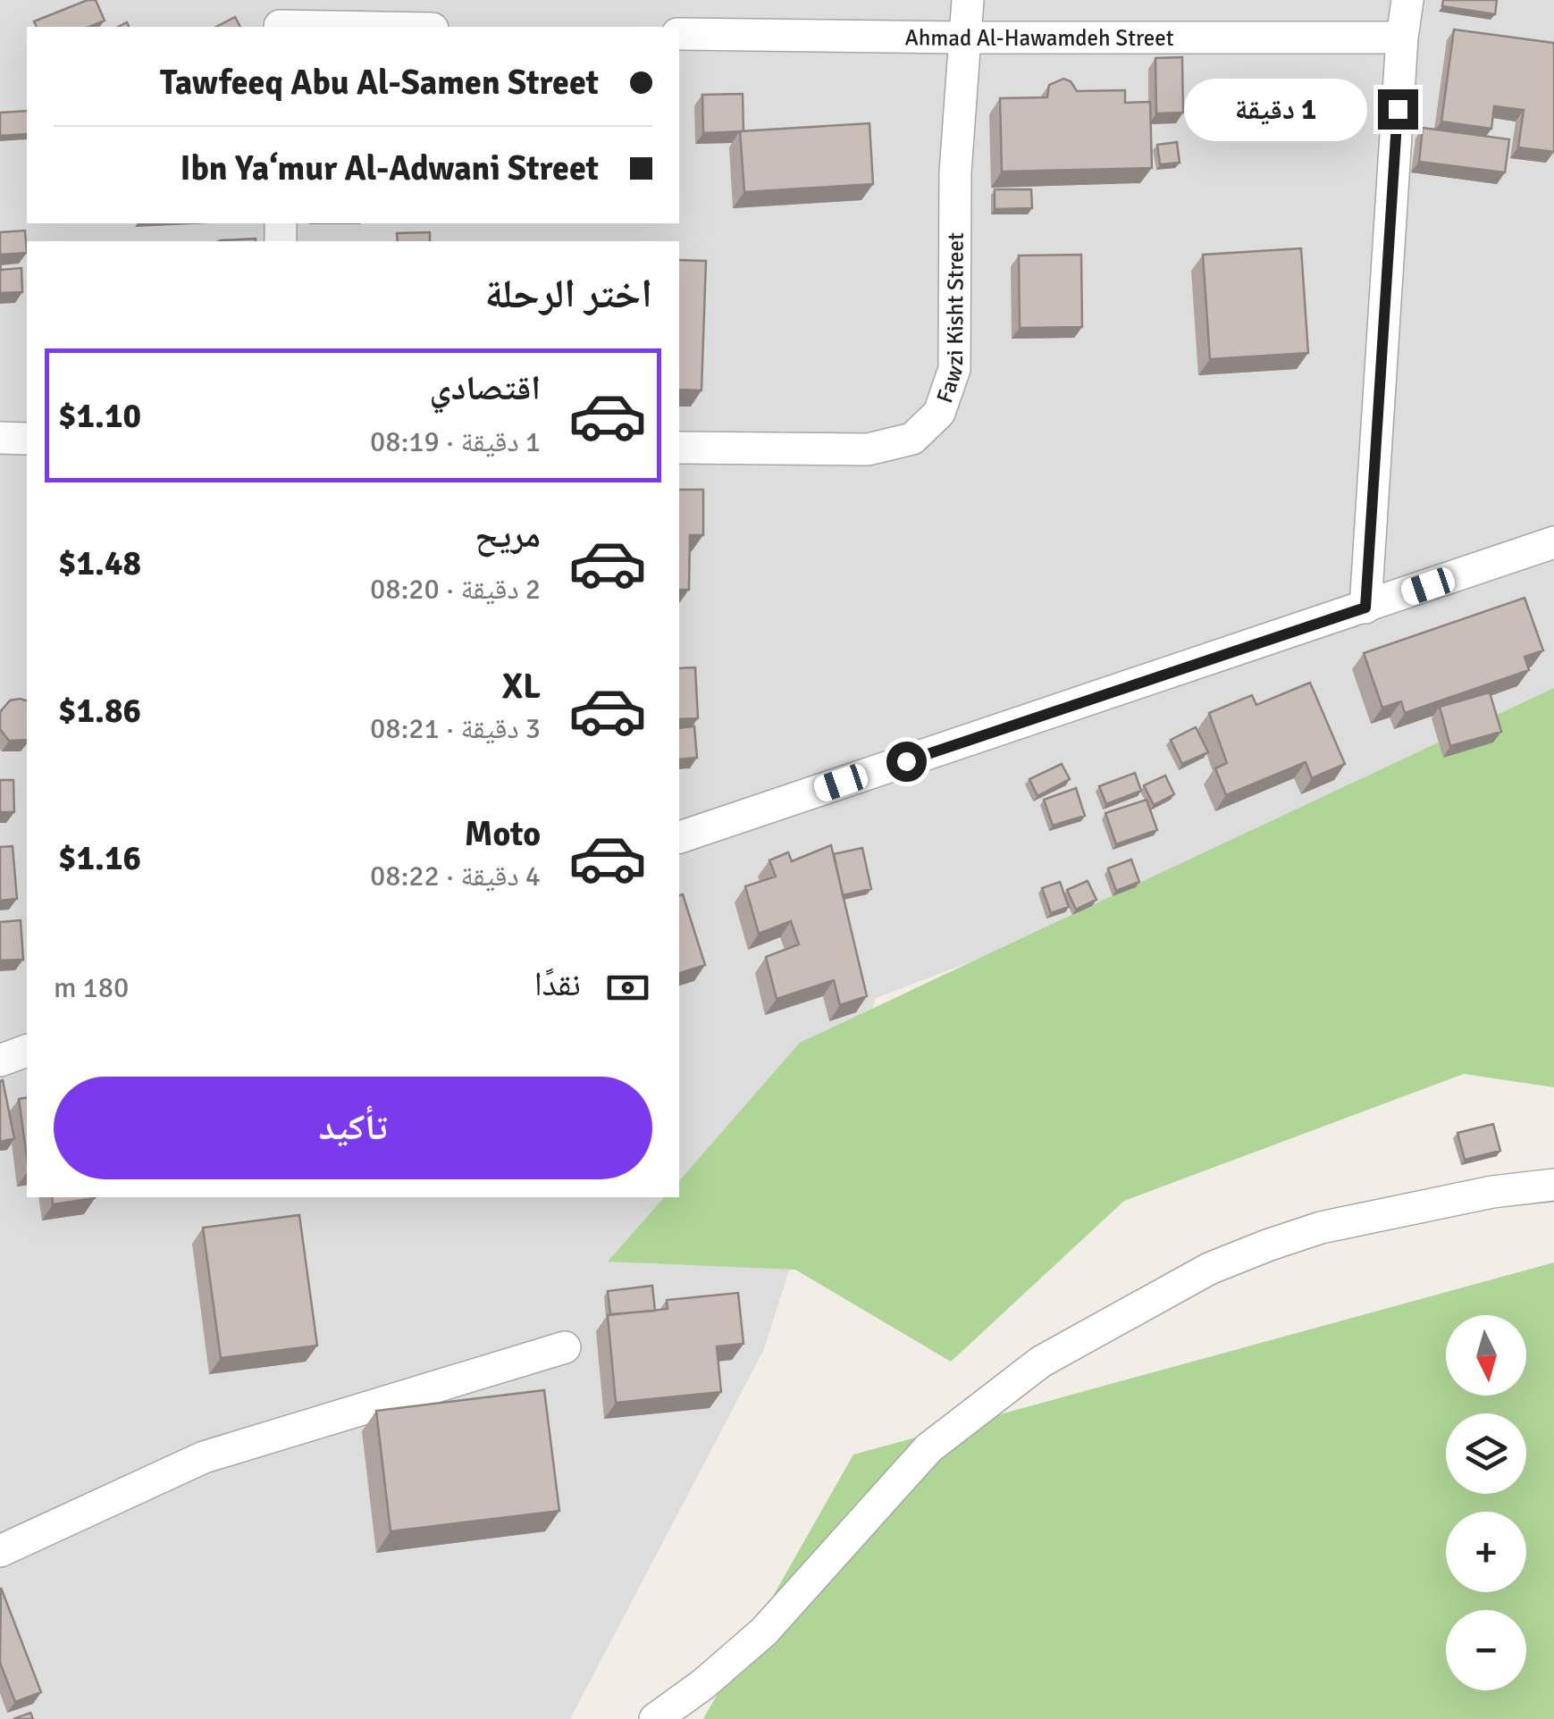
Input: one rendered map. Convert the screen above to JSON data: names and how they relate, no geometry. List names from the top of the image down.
{
  "streets": {
    "street": ["Ahmad Al-Hawamdeh Street", "Fawzi Kisht Street"]
  },
  "crossings": [
    ["Ahmad Al-Hawamdeh Street", "Fawzi Kisht Street"]
  ],
  "north": "bottom",
  "page": {
    "banner": ["Tawfeeq Abu Al-Samen Street", "Ibn Ya‘mur Al-Adwani Street"],
    "bubble": "1 دقيقة",
    "heading": "اختر الرحلة",
    "list": [
      {
        "name": "اقتصادي",
        "note": "1 دقيقة · 08:19",
        "value": "$1.10"
      },
      {
        "name": "مريح",
        "note": "2 دقيقة · 08:20",
        "value": "$1.48"
      },
      {
        "name": "XL",
        "note": "3 دقيقة · 08:21",
        "value": "$1.86"
      },
      {
        "name": "Moto",
        "note": "4 دقيقة · 08:22",
        "value": "$1.16"
      }
    ],
    "pay": ["نقدًا", "180 m"],
    "buttons": "تأكيد",
    "map_buttons": ["+", "−"]
  }
}
